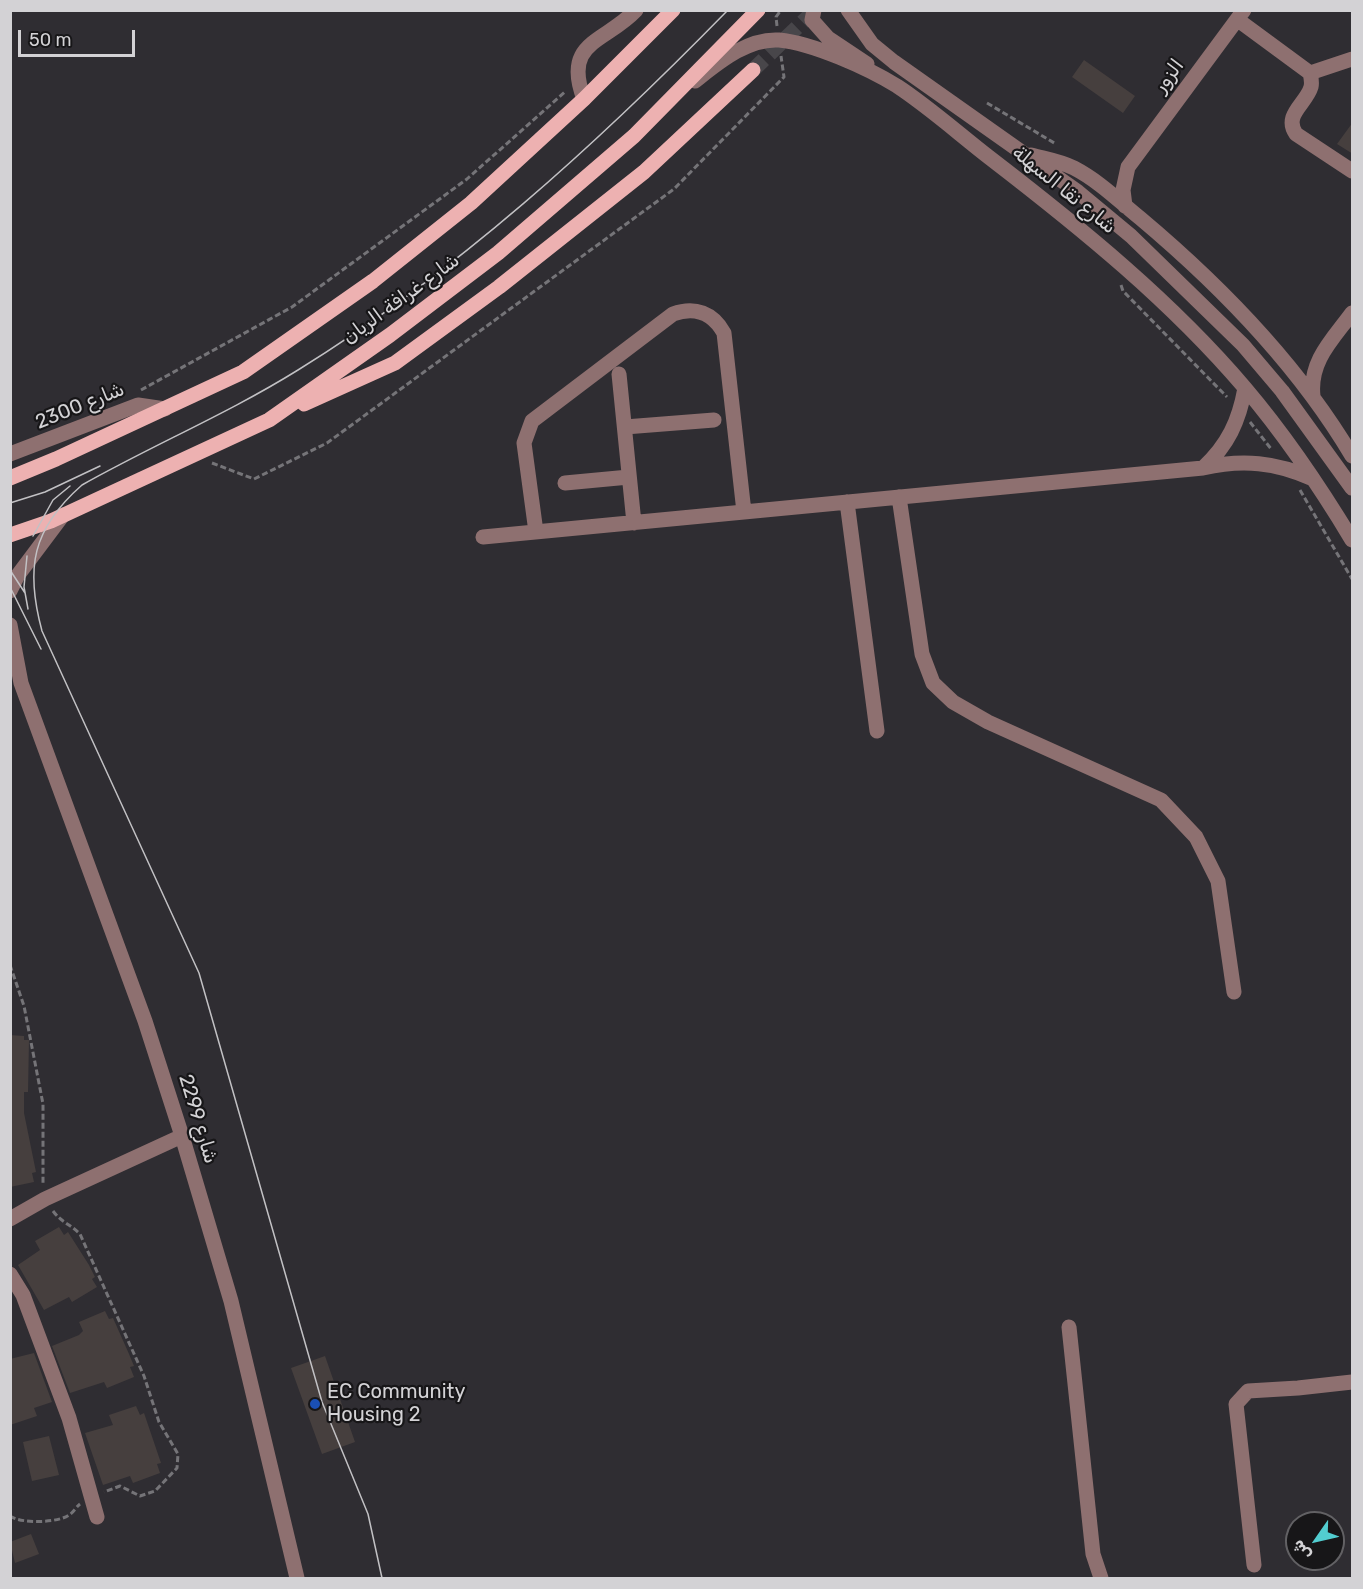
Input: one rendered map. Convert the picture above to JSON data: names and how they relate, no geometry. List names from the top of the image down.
{
  "streets": {
    "main road": ["شارع غرافة الريان"],
    "street": [
      "الزور",
      "شارع نقا السهلة",
      "شارع 2300",
      "شارع 2299"
    ]
  },
  "crossings": [
    ["الزور", "شارع نقا السهلة"],
    ["شارع نقا السهلة", "شارع غرافة الريان"],
    ["شارع غرافة الريان", "شارع 2300"]
  ],
  "places": ["EC Community Housing 2"],
  "scale_bar": "50 m",
  "north": "bottom left"
}
